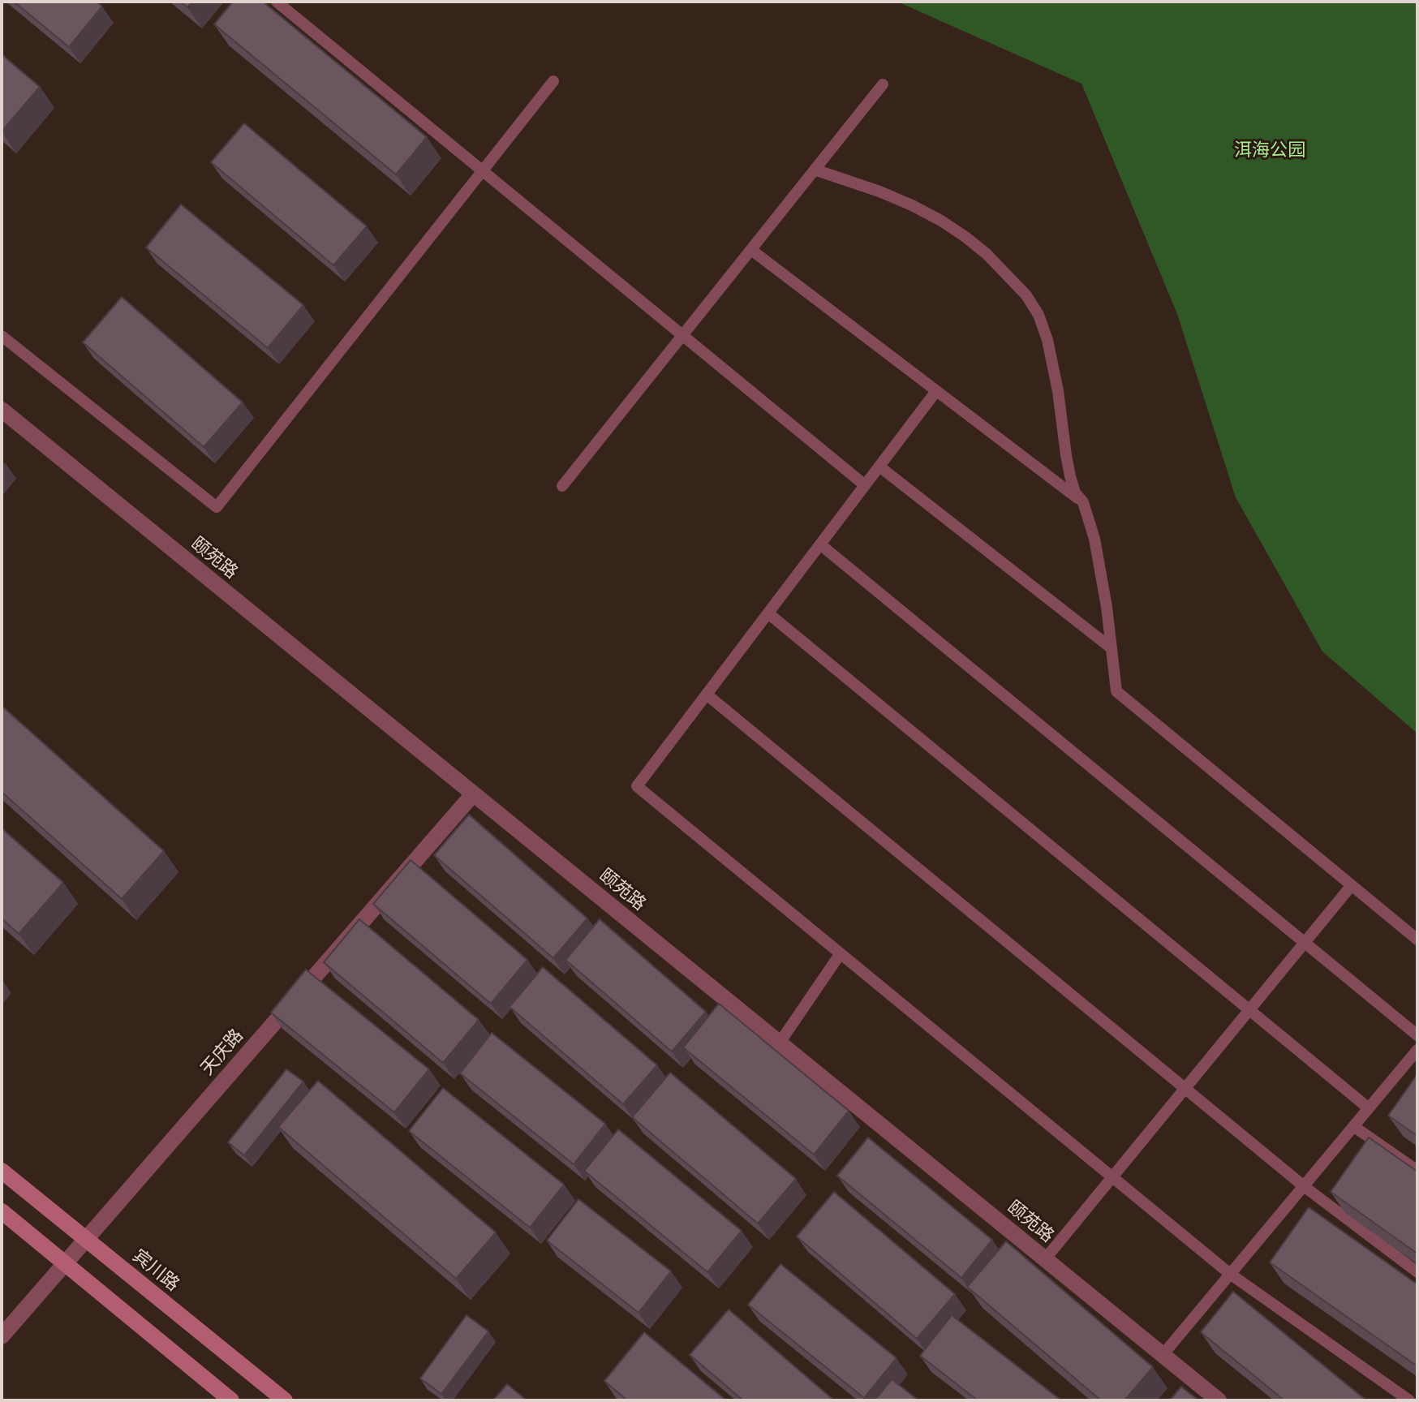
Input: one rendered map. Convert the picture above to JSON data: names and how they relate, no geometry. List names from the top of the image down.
{
  "streets": {
    "main road": ["宾川路"],
    "street": ["颐苑路", "天庆路"]
  },
  "crossings": [
    ["颐苑路", "天庆路"],
    ["天庆路", "宾川路"]
  ],
  "parks": ["洱海公园"]
}
